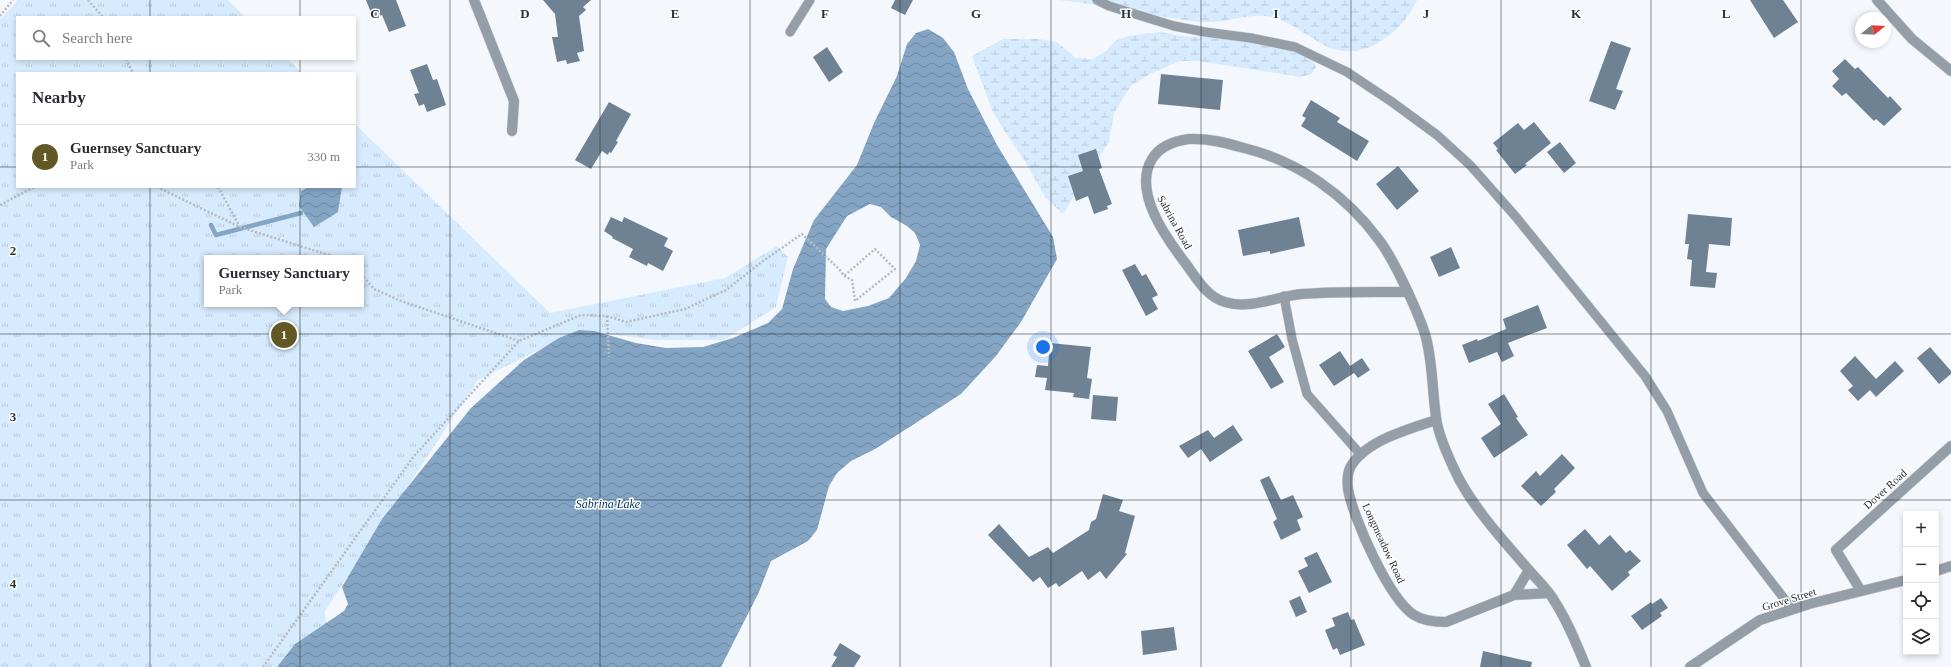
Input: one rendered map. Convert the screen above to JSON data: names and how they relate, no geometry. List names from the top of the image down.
{
  "streets": {
    "street": [
      "Sabrina Road",
      "Dover Road",
      "Longmeadow Road",
      "Grove Street"
    ]
  },
  "crossings": [
    ["Sabrina Road", "Longmeadow Road"],
    ["Dover Road", "Grove Street"]
  ],
  "water": ["Sabrina Lake"],
  "north": "right",
  "page": {
    "search": "Search here",
    "heading": "Nearby",
    "list": [
      {
        "mark": "1",
        "name": "Guernsey Sanctuary",
        "note": "Park",
        "value": "330 m"
      }
    ],
    "popup": ["Guernsey Sanctuary", "Park"],
    "pins": "1",
    "map_buttons": ["+", "−"]
  },
  "grid": {
    "columns": [
      "C",
      "D",
      "E",
      "F",
      "G",
      "H",
      "I",
      "J",
      "K",
      "L"
    ],
    "rows": ["2", "3", "4"]
  }
}
